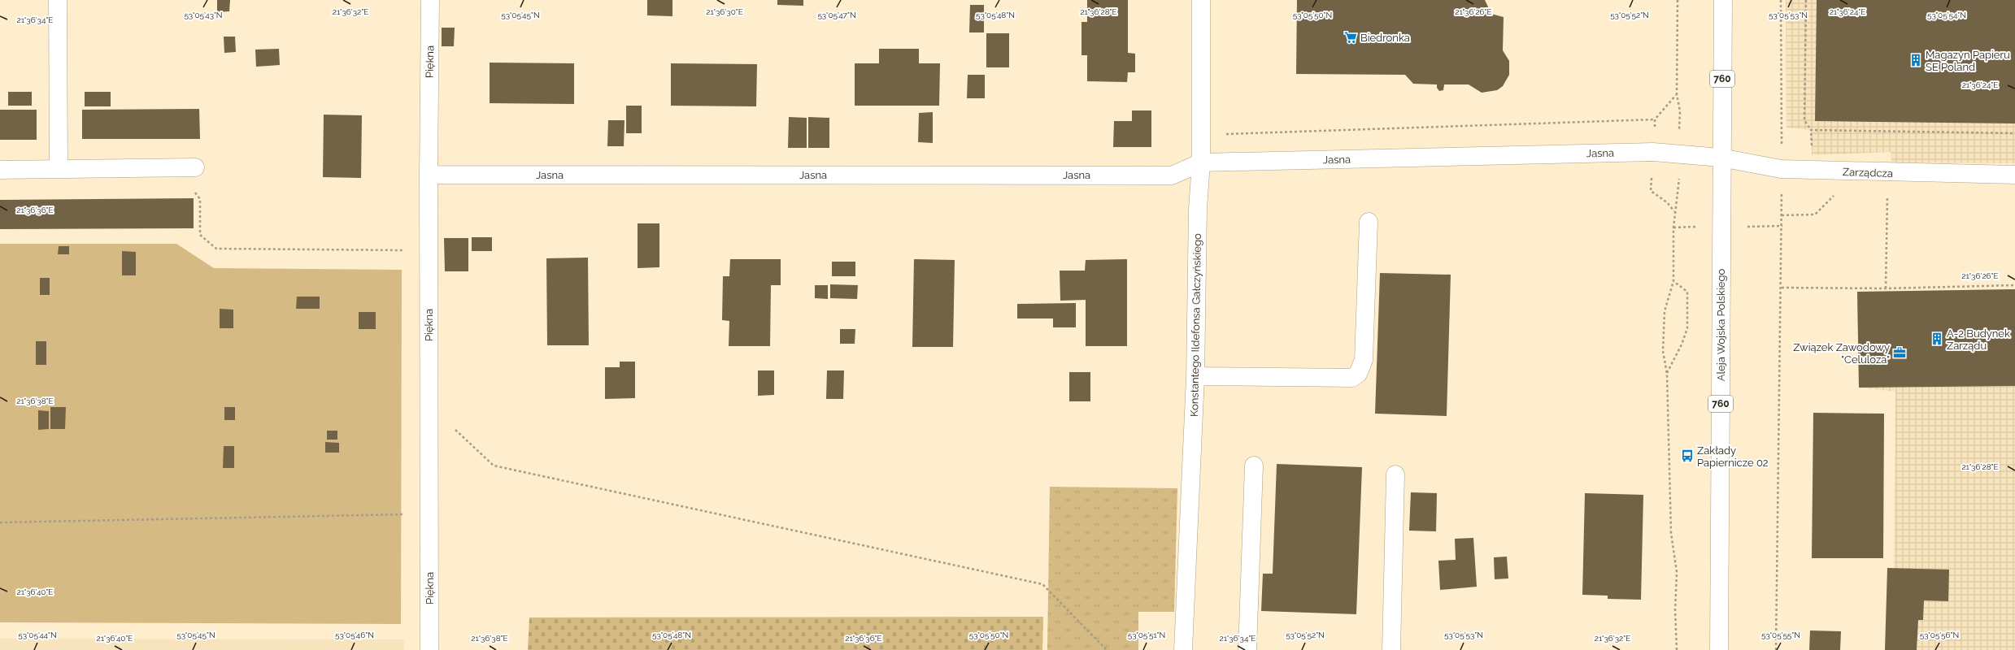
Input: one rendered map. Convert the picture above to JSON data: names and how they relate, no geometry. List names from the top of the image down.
{
  "streets": {
    "street": [
      "Piękna",
      "760",
      "Jasna",
      "Zarządcza",
      "Konstantego Ildefonsa Gałczyńskiego",
      "Aleja Wojska Polskiego"
    ]
  },
  "crossings": [
    ["Piękna", "Jasna"],
    ["Jasna", "Zarządcza"],
    ["Jasna", "Konstantego Ildefonsa Gałczyńskiego"],
    ["Jasna", "Aleja Wojska Polskiego"],
    ["Zarządcza", "Aleja Wojska Polskiego"]
  ],
  "places": {
    "supermarket": ["Biedronka"],
    "building": ["Magazyn Papieru SE Poland", "A-2 Budynek Zarządu"],
    "office": ["Związek Zawodowy \"Celuloza\""],
    "bus stop": ["Zakłady Papiernicze 02"]
  },
  "coordinates": [
    "21°36'32\"E",
    "21°36'30\"E",
    "21°36'28\"E",
    "21°36'26\"E",
    "21°36'24\"E",
    "53°05'43\"N",
    "53°05'45\"N",
    "53°05'47\"N",
    "53°05'48\"N",
    "53°05'50\"N",
    "53°05'52\"N",
    "53°05'53\"N",
    "53°05'54\"N",
    "21°36'34\"E",
    "21°36'36\"E",
    "21°36'38\"E",
    "21°36'40\"E",
    "53°05'44\"N",
    "53°05'46\"N",
    "53°05'51\"N",
    "53°05'55\"N",
    "53°05'56\"N"
  ]
}
